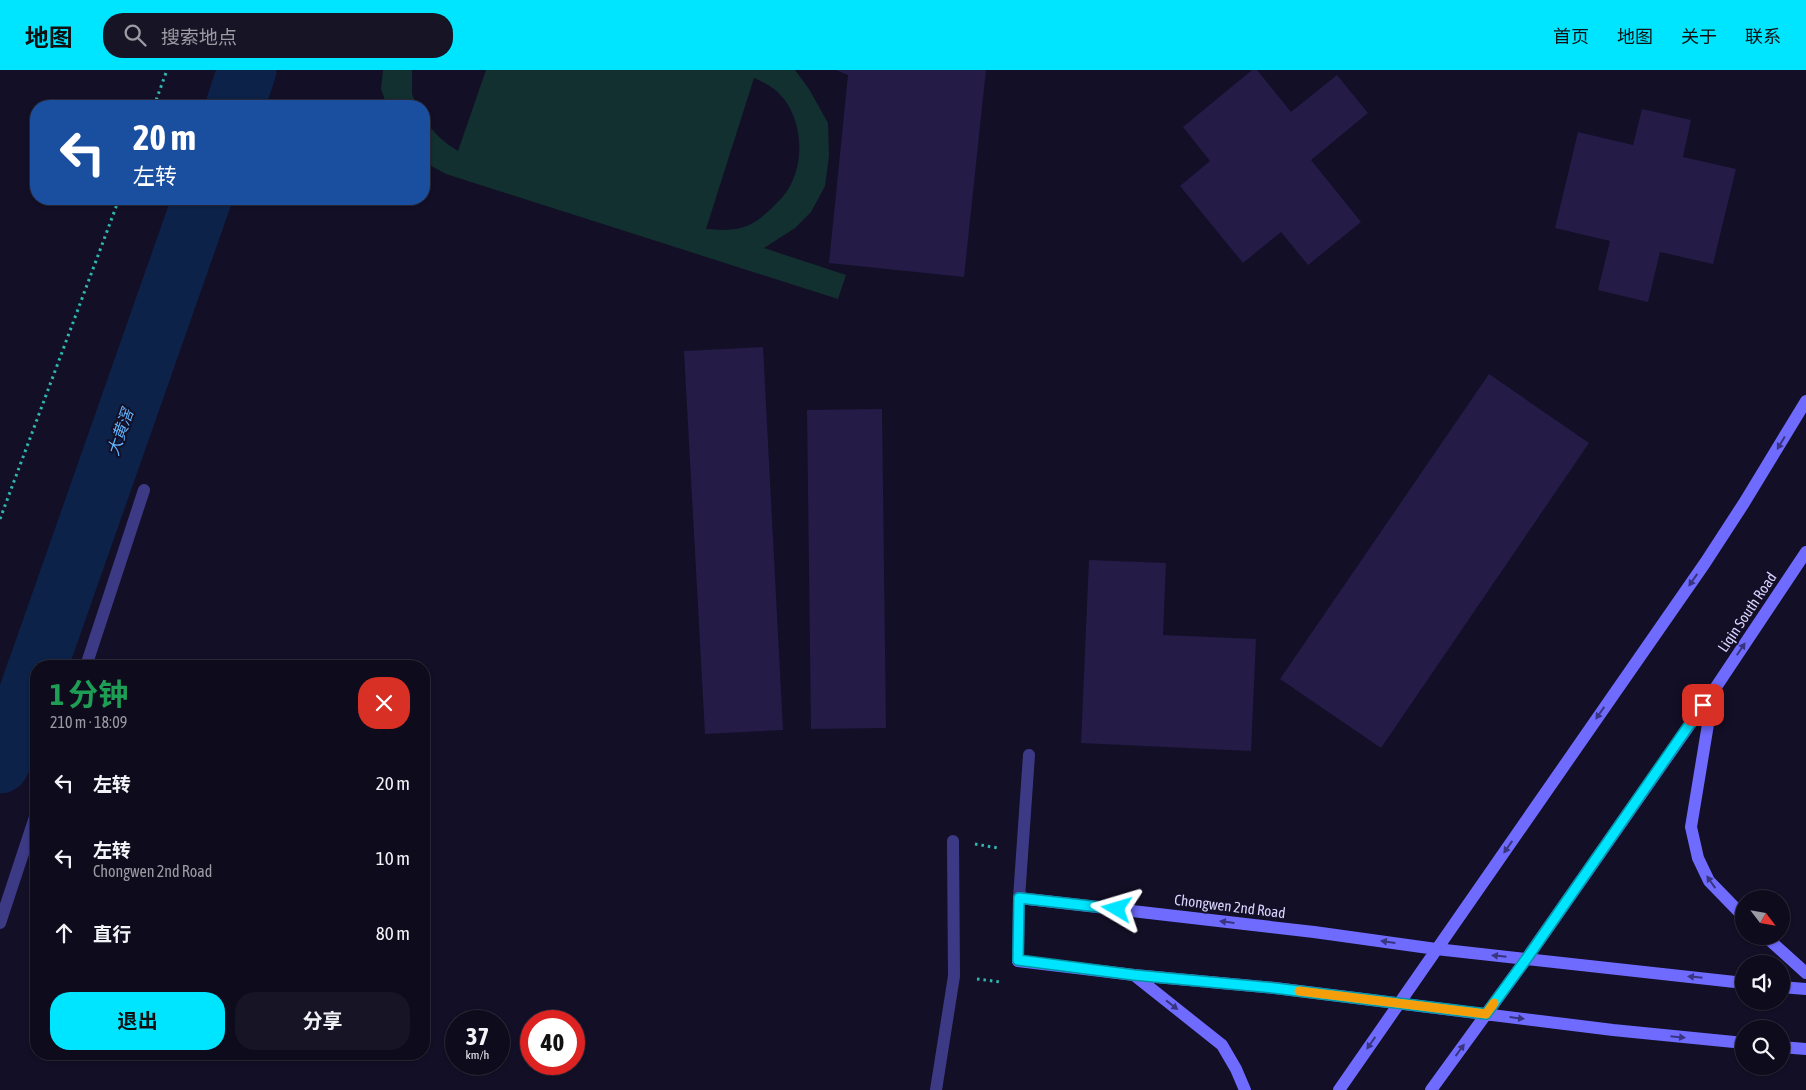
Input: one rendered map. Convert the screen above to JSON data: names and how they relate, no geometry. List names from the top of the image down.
{
  "streets": {
    "main road": ["Liqin South Road", "Chongwen 2nd Road"]
  },
  "crossings": [
    ["Liqin South Road", "Chongwen 2nd Road"]
  ],
  "water": ["大黄滘"],
  "north": "bottom right",
  "page": {
    "header": "地图",
    "search": "搜索地点",
    "nav": [
      "首页",
      "地图",
      "关于",
      "联系"
    ],
    "turn": ["20 m", "左转"],
    "heading": ["1 分钟", "210 m · 18:09"],
    "list": [
      {
        "name": "左转",
        "value": "20 m"
      },
      {
        "name": "左转",
        "note": "Chongwen 2nd Road",
        "value": "10 m"
      },
      {
        "name": "直行",
        "value": "80 m"
      }
    ],
    "buttons": ["退出", "分享"],
    "speed": "37 km/h",
    "limit": "40"
  }
}
